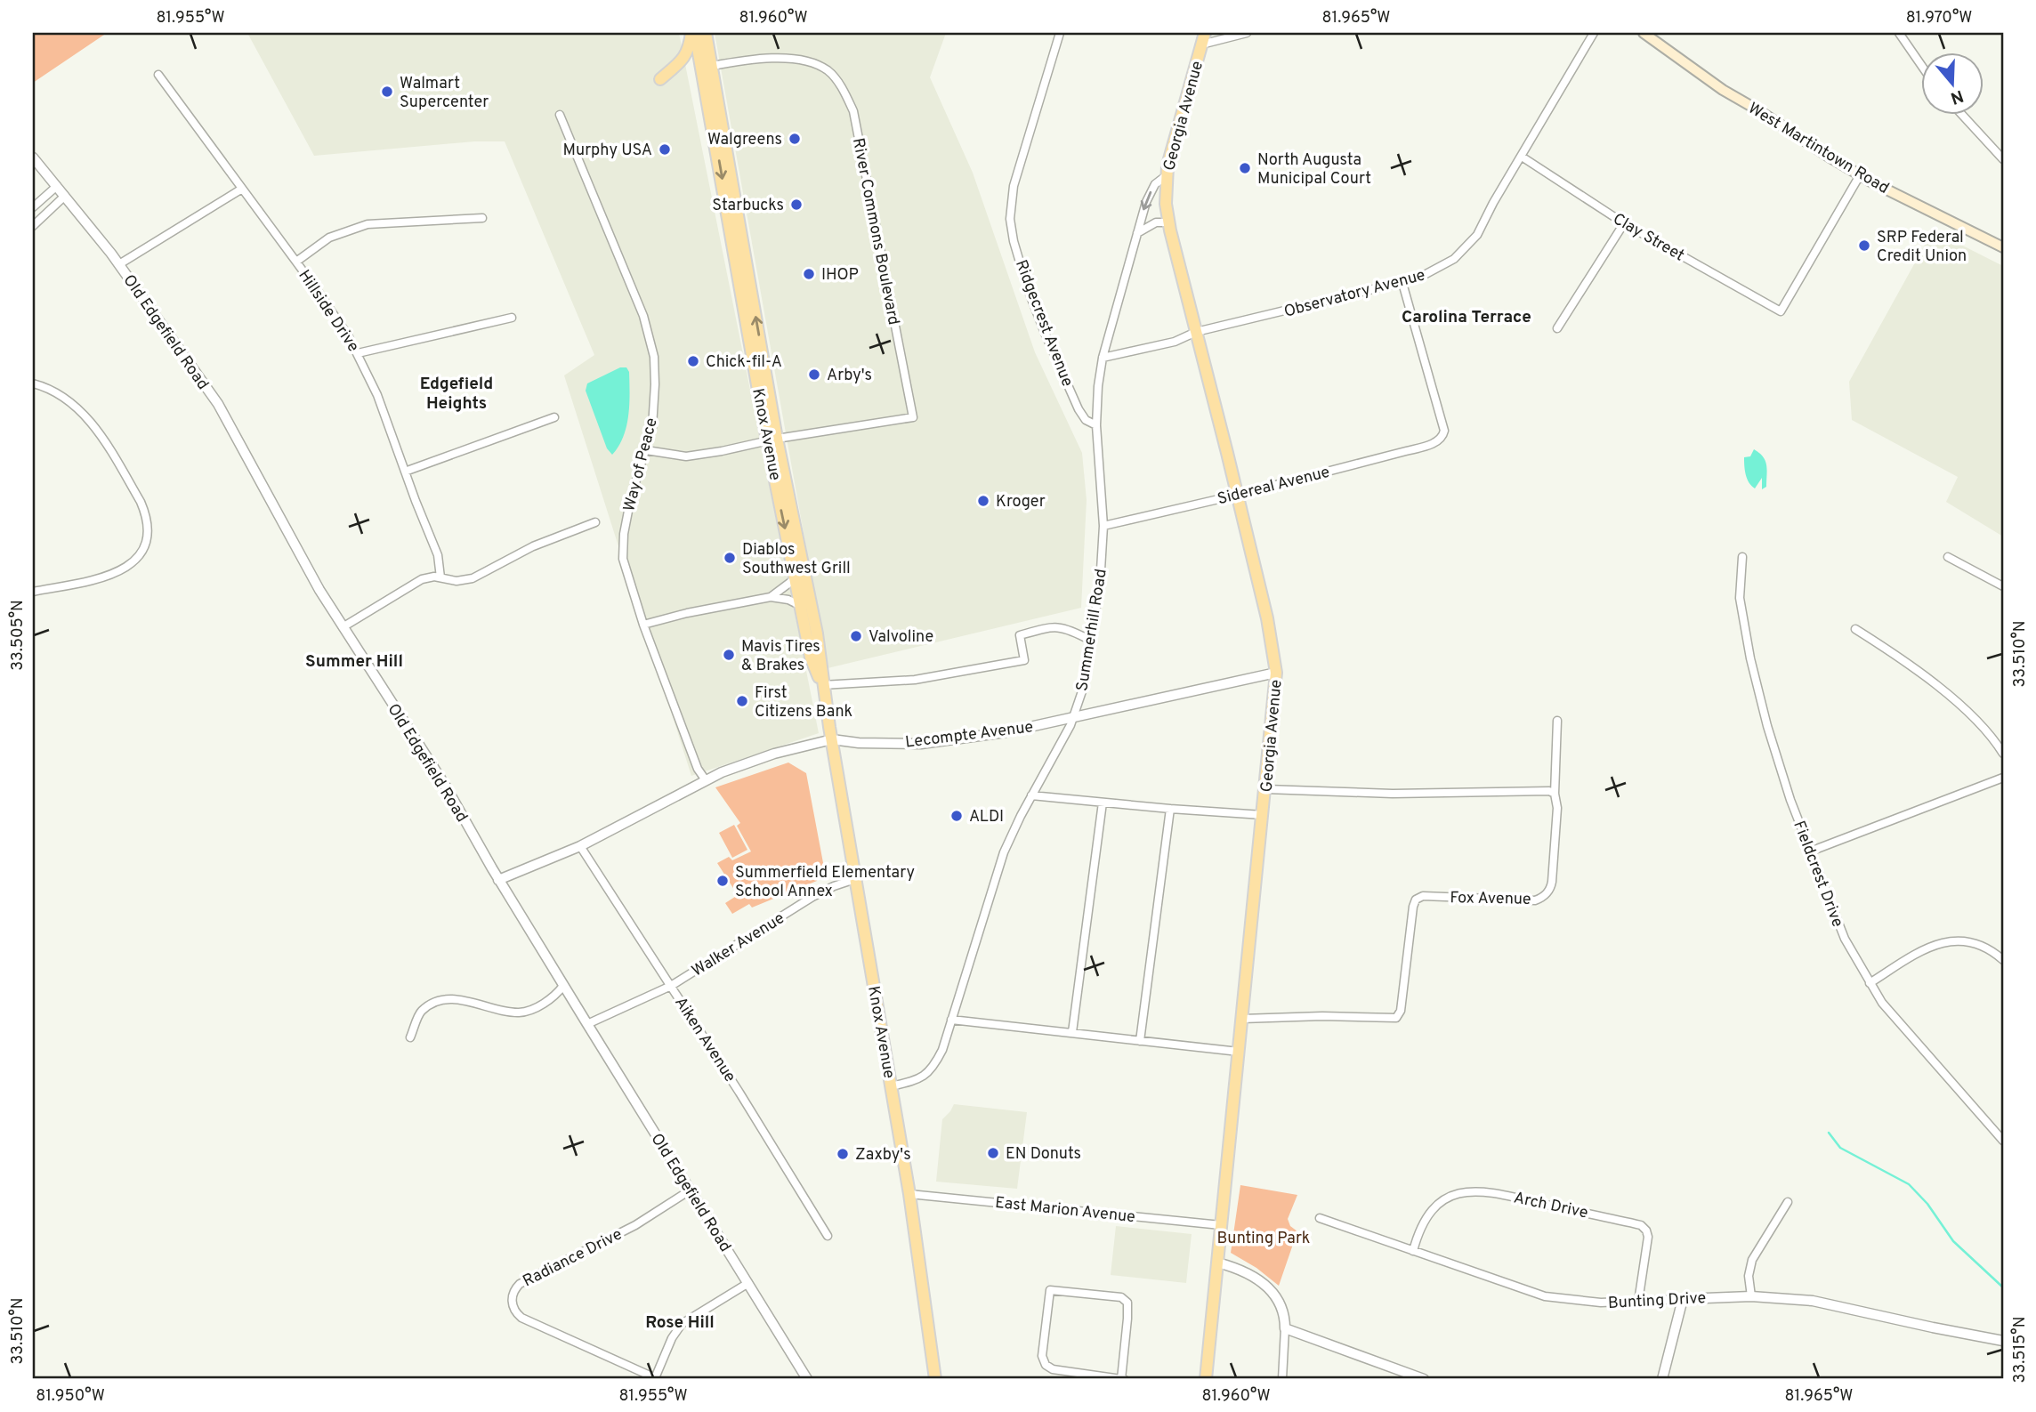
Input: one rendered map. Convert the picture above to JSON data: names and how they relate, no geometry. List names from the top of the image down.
{
  "streets": {
    "main road": ["Georgia Avenue", "West Martintown Road", "Knox Avenue"],
    "street": [
      "River Commons Boulevard",
      "Clay Street",
      "Observatory Avenue",
      "Hillside Drive",
      "Ridgecrest Avenue",
      "Old Edgefield Road",
      "Way of Peace",
      "Sidereal Avenue",
      "Summerhill Road",
      "Lecompte Avenue",
      "Fieldcrest Drive",
      "Fox Avenue",
      "Walker Avenue",
      "Aiken Avenue",
      "Arch Drive",
      "East Marion Avenue",
      "Radiance Drive",
      "Bunting Drive"
    ]
  },
  "crossings": [
    ["Georgia Avenue", "Observatory Avenue"],
    ["Georgia Avenue", "Sidereal Avenue"],
    ["Georgia Avenue", "Summerhill Road"],
    ["Georgia Avenue", "Lecompte Avenue"],
    ["Georgia Avenue", "Fox Avenue"],
    ["Georgia Avenue", "East Marion Avenue"],
    ["West Martintown Road", "Clay Street"],
    ["River Commons Boulevard", "Knox Avenue"],
    ["Clay Street", "Observatory Avenue"],
    ["Observatory Avenue", "Sidereal Avenue"],
    ["Observatory Avenue", "Summerhill Road"],
    ["Ridgecrest Avenue", "Summerhill Road"],
    ["Old Edgefield Road", "Lecompte Avenue"],
    ["Old Edgefield Road", "Walker Avenue"],
    ["Old Edgefield Road", "Radiance Drive"],
    ["Knox Avenue", "Summerhill Road"],
    ["Knox Avenue", "Lecompte Avenue"],
    ["Knox Avenue", "Walker Avenue"],
    ["Knox Avenue", "East Marion Avenue"],
    ["Way of Peace", "Lecompte Avenue"],
    ["Sidereal Avenue", "Summerhill Road"],
    ["Summerhill Road", "Lecompte Avenue"],
    ["Lecompte Avenue", "Aiken Avenue"],
    ["Walker Avenue", "Aiken Avenue"],
    ["Arch Drive", "Bunting Drive"]
  ],
  "districts": [
    "Carolina Terrace",
    "Edgefield Heights",
    "Summer Hill",
    "Rose Hill"
  ],
  "parks": ["Bunting Park"],
  "places": [
    "Walmart Supercenter",
    "Walgreens",
    "Murphy USA",
    "North Augusta Municipal Court",
    "Starbucks",
    "SRP Federal Credit Union",
    "IHOP",
    "Chick-fil-A",
    "Arby's",
    "Kroger",
    "Diablos Southwest Grill",
    "Valvoline",
    "Mavis Tires & Brakes",
    "First Citizens Bank",
    "ALDI",
    "Summerfield Elementary School Annex",
    "EN Donuts",
    "Zaxby's"
  ],
  "north": "bottom",
  "coordinates": [
    "81.955°W",
    "81.960°W",
    "81.965°W",
    "81.970°W",
    "33.505°N",
    "33.510°N",
    "33.515°N",
    "81.950°W"
  ]
}
